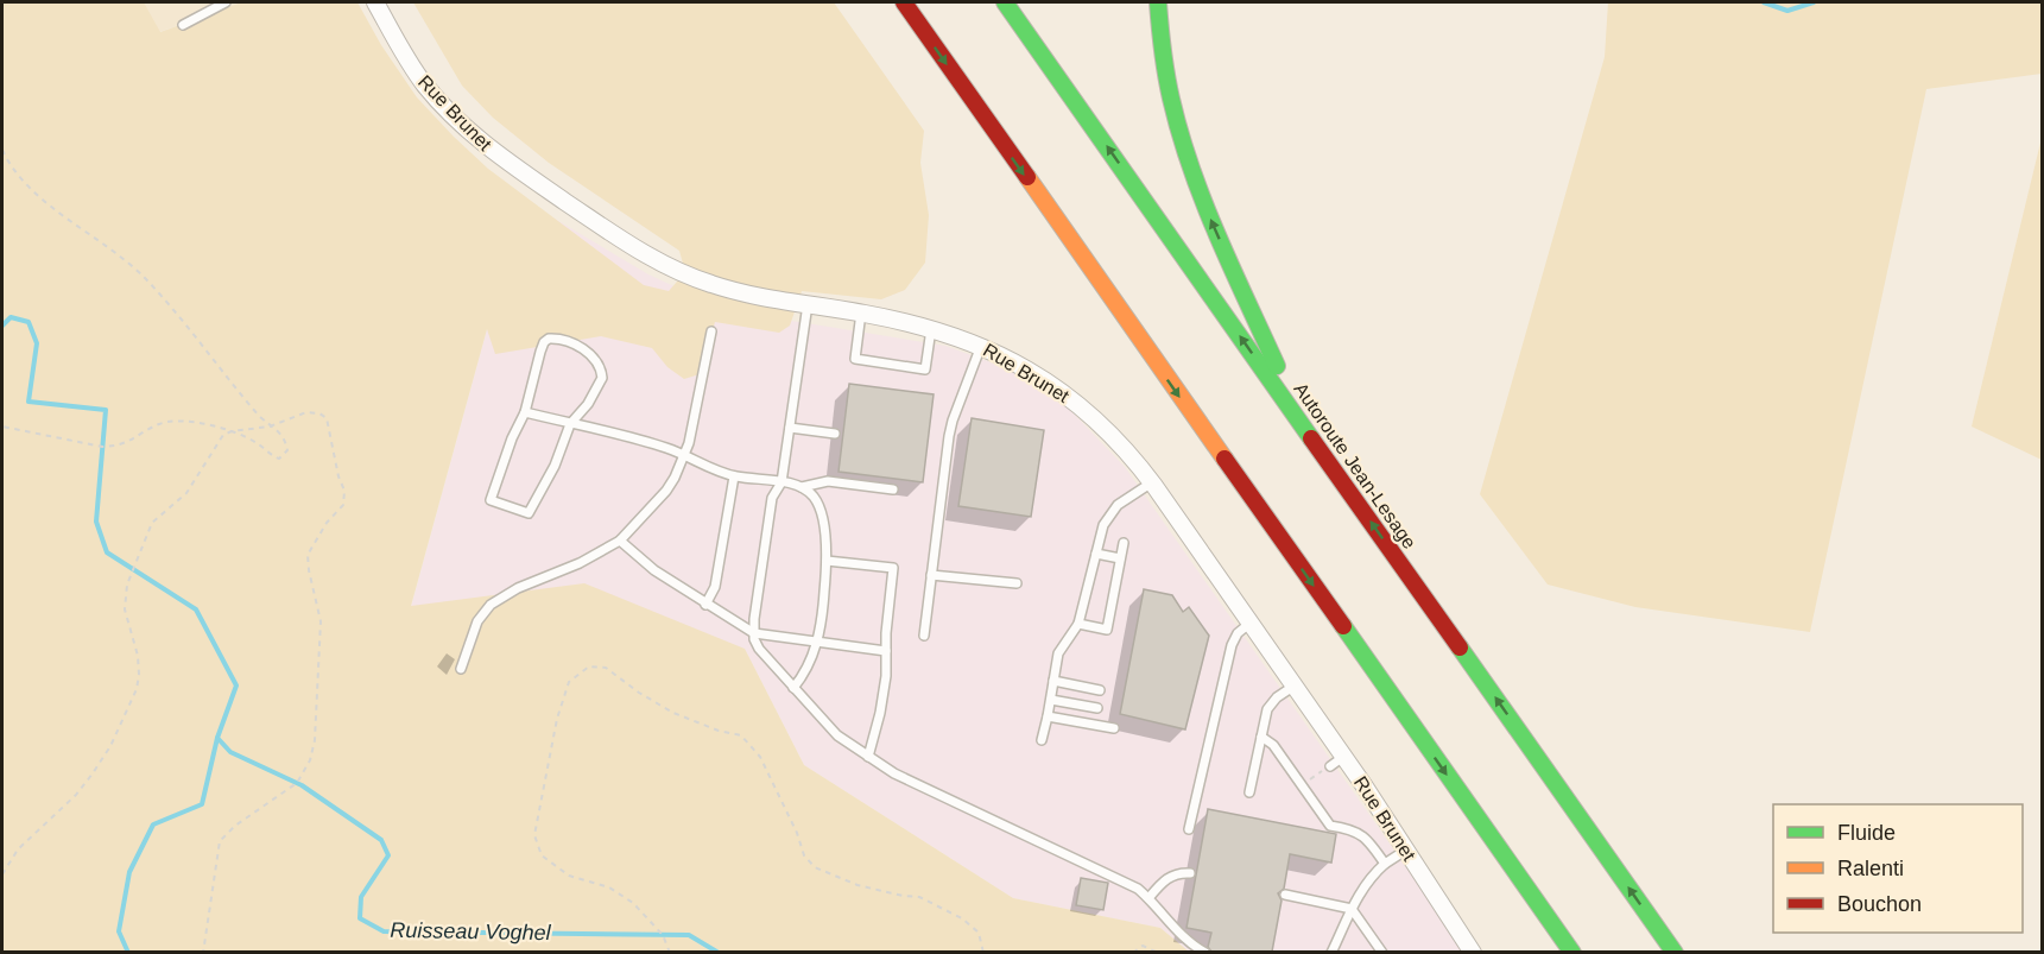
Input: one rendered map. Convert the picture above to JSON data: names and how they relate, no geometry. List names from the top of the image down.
{
  "streets": {
    "highway": ["Autoroute Jean-Lesage"],
    "street": ["Rue Brunet"]
  },
  "water": ["Ruisseau Voghel"],
  "legend": ["Fluide", "Ralenti", "Bouchon"]
}
